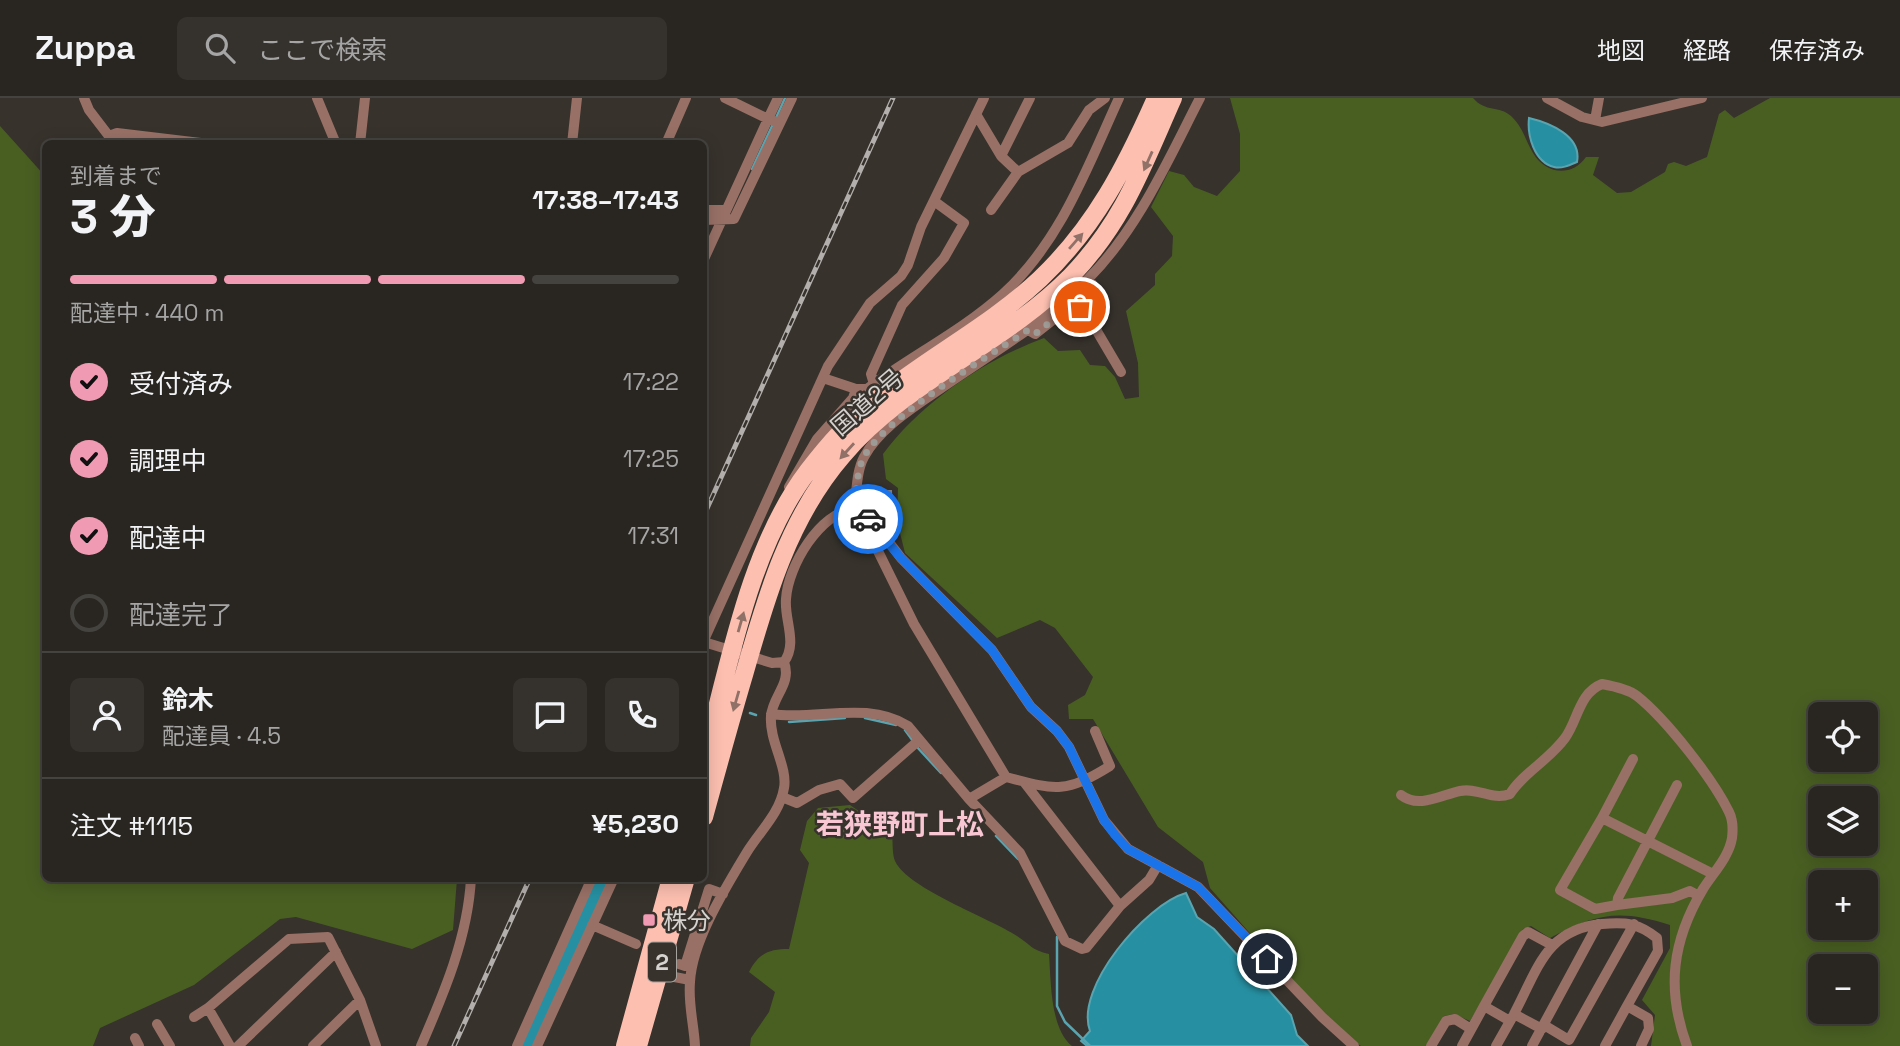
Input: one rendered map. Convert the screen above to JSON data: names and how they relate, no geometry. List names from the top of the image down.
{
  "streets": {
    "highway": ["国道2号", "2"]
  },
  "districts": ["若狭野町上松"],
  "places": {
    "transit": ["株分"]
  },
  "page": {
    "header": "Zuppa",
    "search": "ここで検索",
    "nav": ["地図", "経路", "保存済み"],
    "heading": ["3 分", "到着まで", "17:38–17:43"],
    "panel": [
      "鈴木",
      "配達員 · 4.5",
      "注文 #1115",
      "¥5,230"
    ],
    "bar": "配達中 · 440 m",
    "list": [
      ["受付済み", "17:22"],
      ["調理中", "17:25"],
      ["配達中", "17:31"],
      "配達完了"
    ],
    "map_buttons": ["+", "−"]
  }
}
